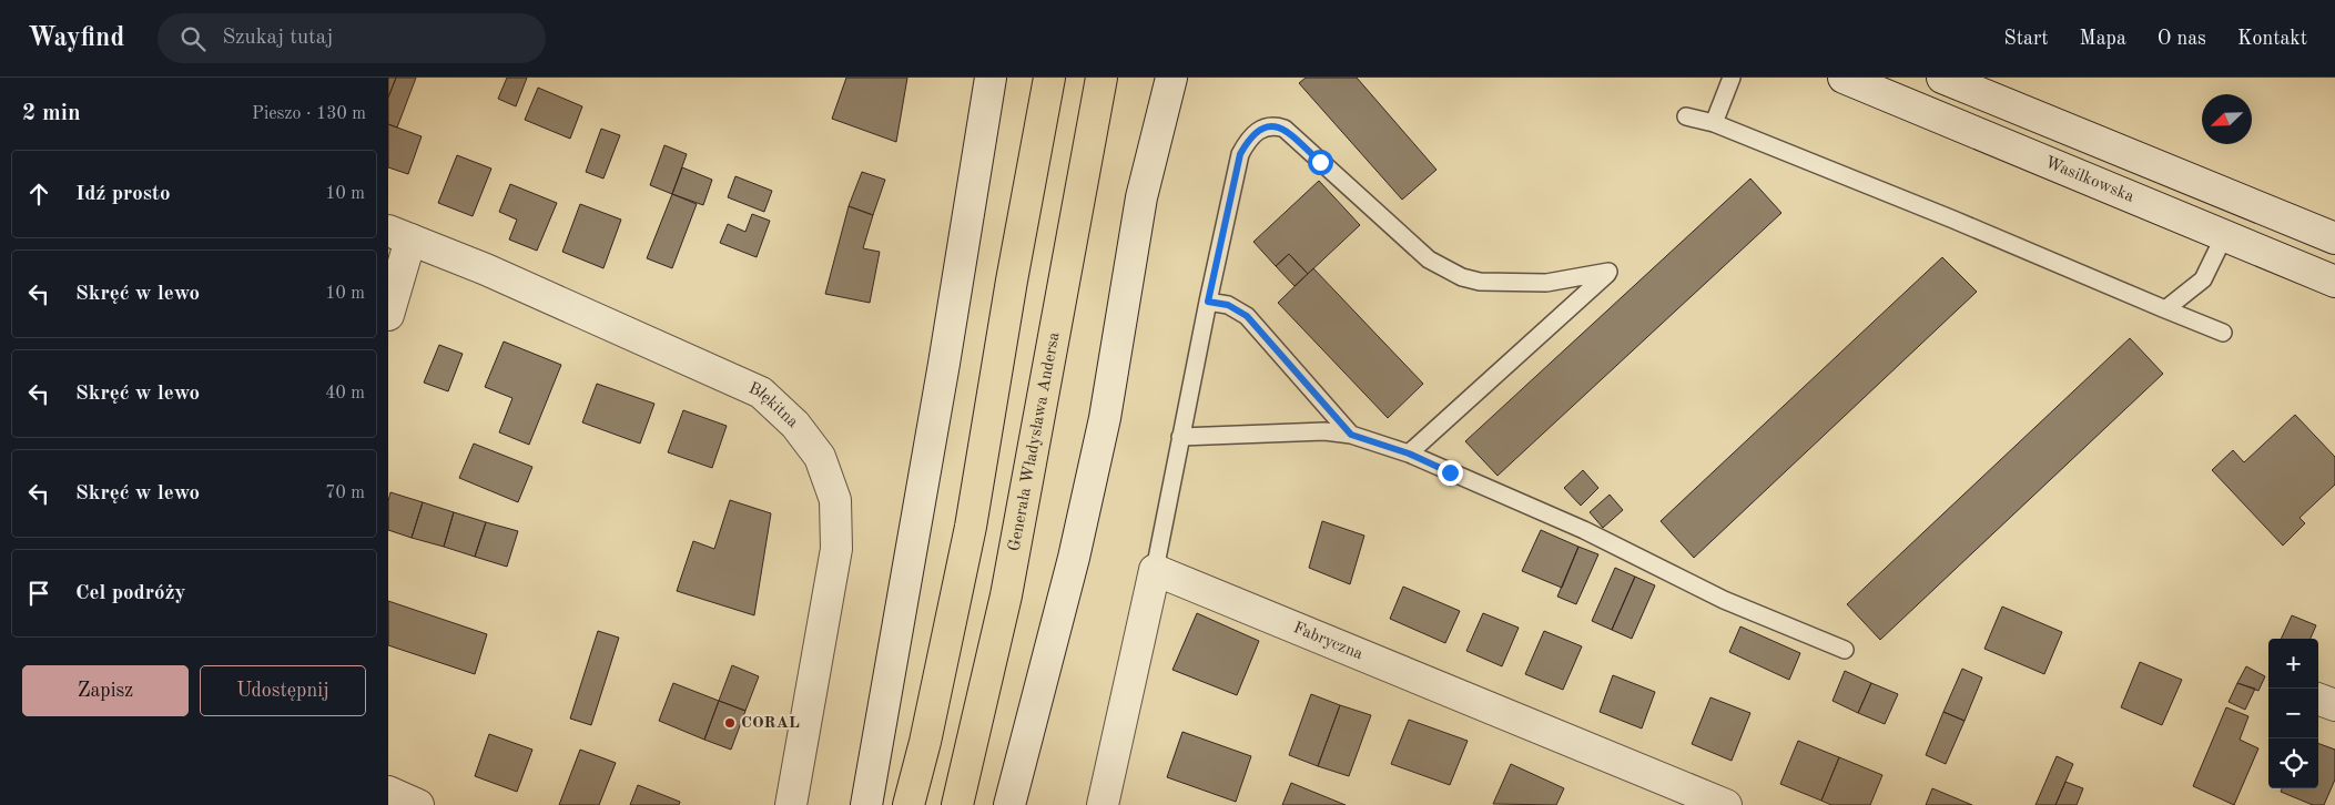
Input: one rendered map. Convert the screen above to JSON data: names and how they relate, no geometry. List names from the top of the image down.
{
  "streets": {
    "highway": ["Generała Władysława Andersa"],
    "main road": ["Wasilkowska", "Błękitna", "Fabryczna"]
  },
  "places": ["CORAL"],
  "north": "bottom left",
  "page": {
    "header": "Wayfind",
    "search": "Szukaj tutaj",
    "nav": [
      "Start",
      "Mapa",
      "O nas",
      "Kontakt"
    ],
    "heading": ["2 min", "Pieszo · 130 m"],
    "list": [
      ["Idź prosto", "10 m"],
      ["Skręć w lewo", "10 m"],
      ["Skręć w lewo", "40 m"],
      ["Skręć w lewo", "70 m"],
      "Cel podróży"
    ],
    "map_buttons": ["+", "−"],
    "buttons": ["Zapisz", "Udostępnij"]
  }
}
